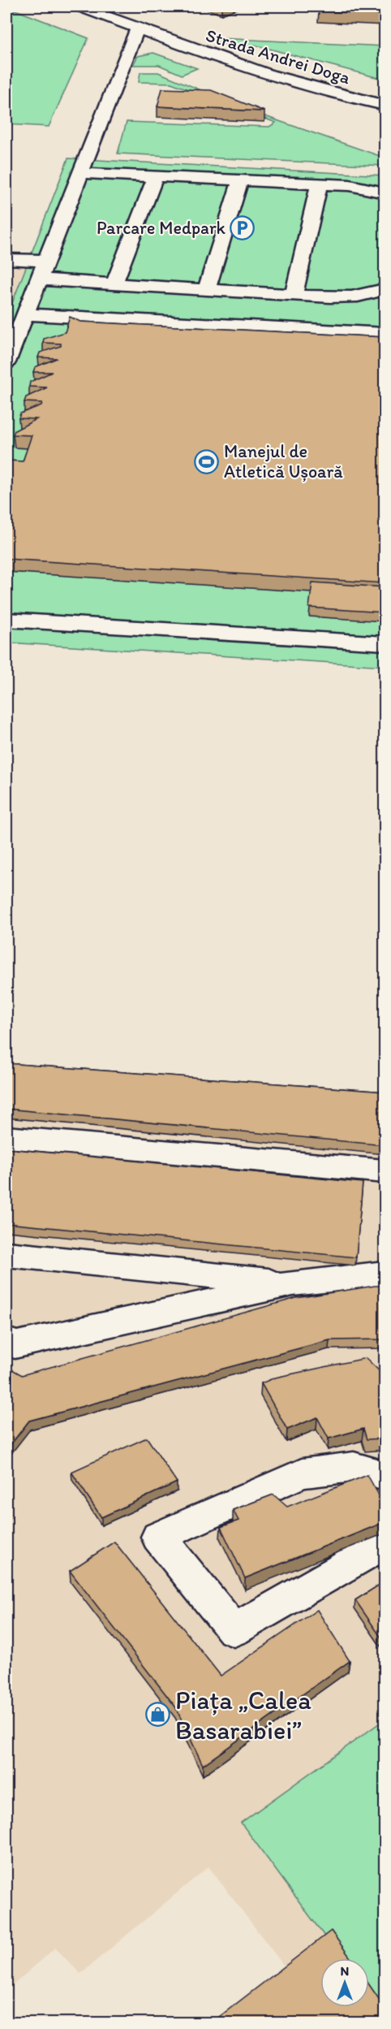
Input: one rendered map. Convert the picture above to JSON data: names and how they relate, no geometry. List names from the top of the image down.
{
  "streets": {
    "street": ["Strada Andrei Doga"]
  },
  "places": {
    "parking": ["Parcare Medpark"],
    "sports": ["Manejul de Atletică Ușoară"],
    "shop": ["Piața „Calea Basarabiei”"]
  },
  "north": "top"
}
